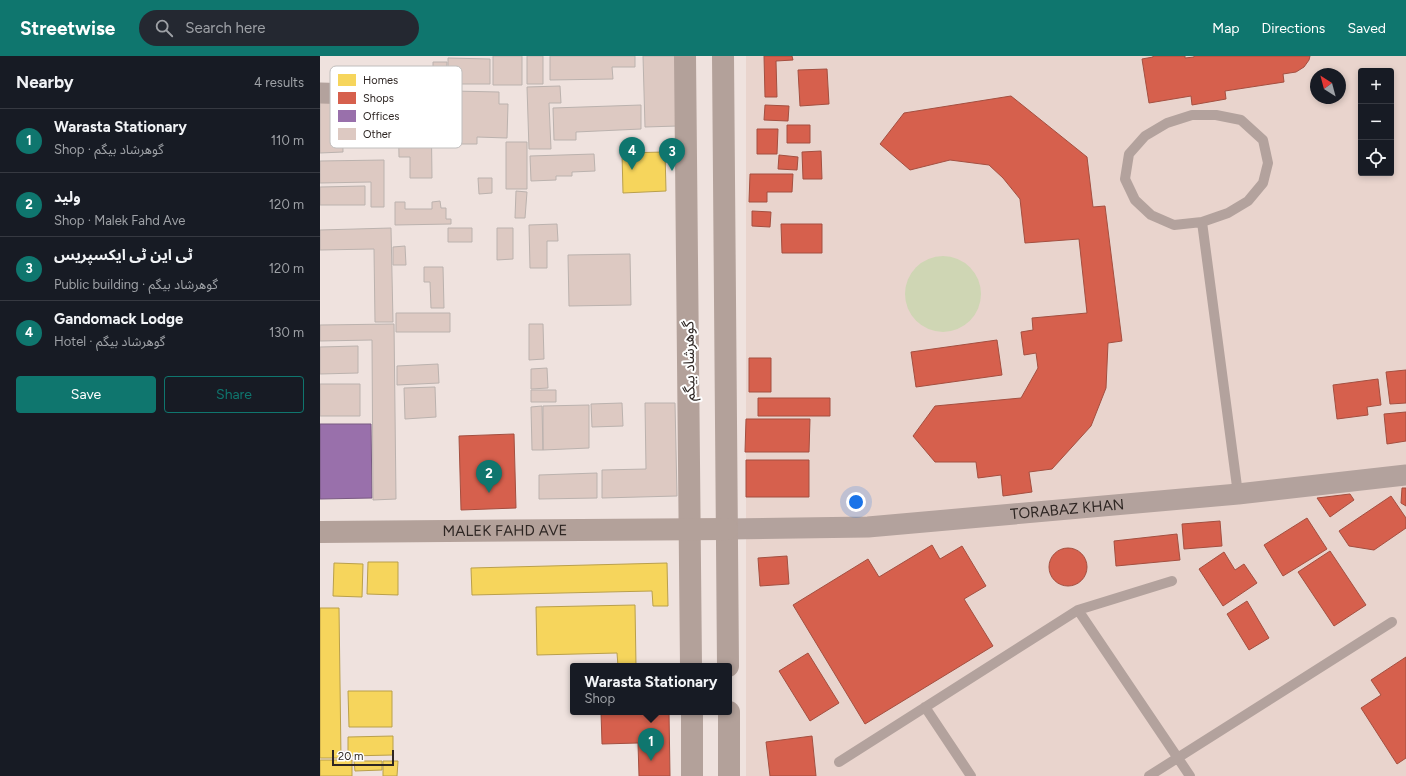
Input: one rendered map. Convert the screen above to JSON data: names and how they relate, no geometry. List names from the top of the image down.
{
  "streets": {
    "main road": ["گوهرشاد بیگم", "MALEK FAHD AVE"],
    "street": ["TORABAZ KHAN"]
  },
  "crossings": [
    ["گوهرشاد بیگم", "MALEK FAHD AVE"],
    ["TORABAZ KHAN", "MALEK FAHD AVE"]
  ],
  "legend": [
    "Homes",
    "Shops",
    "Offices",
    "Other"
  ],
  "scale_bar": "20 m",
  "north": "top left",
  "page": {
    "header": "Streetwise",
    "search": "Search here",
    "nav": ["Map", "Directions", "Saved"],
    "heading": ["Nearby", "4 results"],
    "map_buttons": ["+", "−"],
    "list": [
      {
        "mark": "1",
        "name": "Warasta Stationary",
        "note": "Shop · گوهرشاد بیگم",
        "value": "110 m"
      },
      {
        "mark": "2",
        "name": "ولید",
        "note": "Shop · Malek Fahd Ave",
        "value": "120 m"
      },
      {
        "mark": "3",
        "name": "ٹی این ٹی ایکسپریس",
        "note": "Public building · گوهرشاد بیگم",
        "value": "120 m"
      },
      {
        "mark": "4",
        "name": "Gandomack Lodge",
        "note": "Hotel · گوهرشاد بیگم",
        "value": "130 m"
      }
    ],
    "pins": [
      "4",
      "3",
      "2",
      "1"
    ],
    "buttons": ["Save", "Share"],
    "popup": ["Warasta Stationary", "Shop"],
    "scale": "20 m"
  }
}
